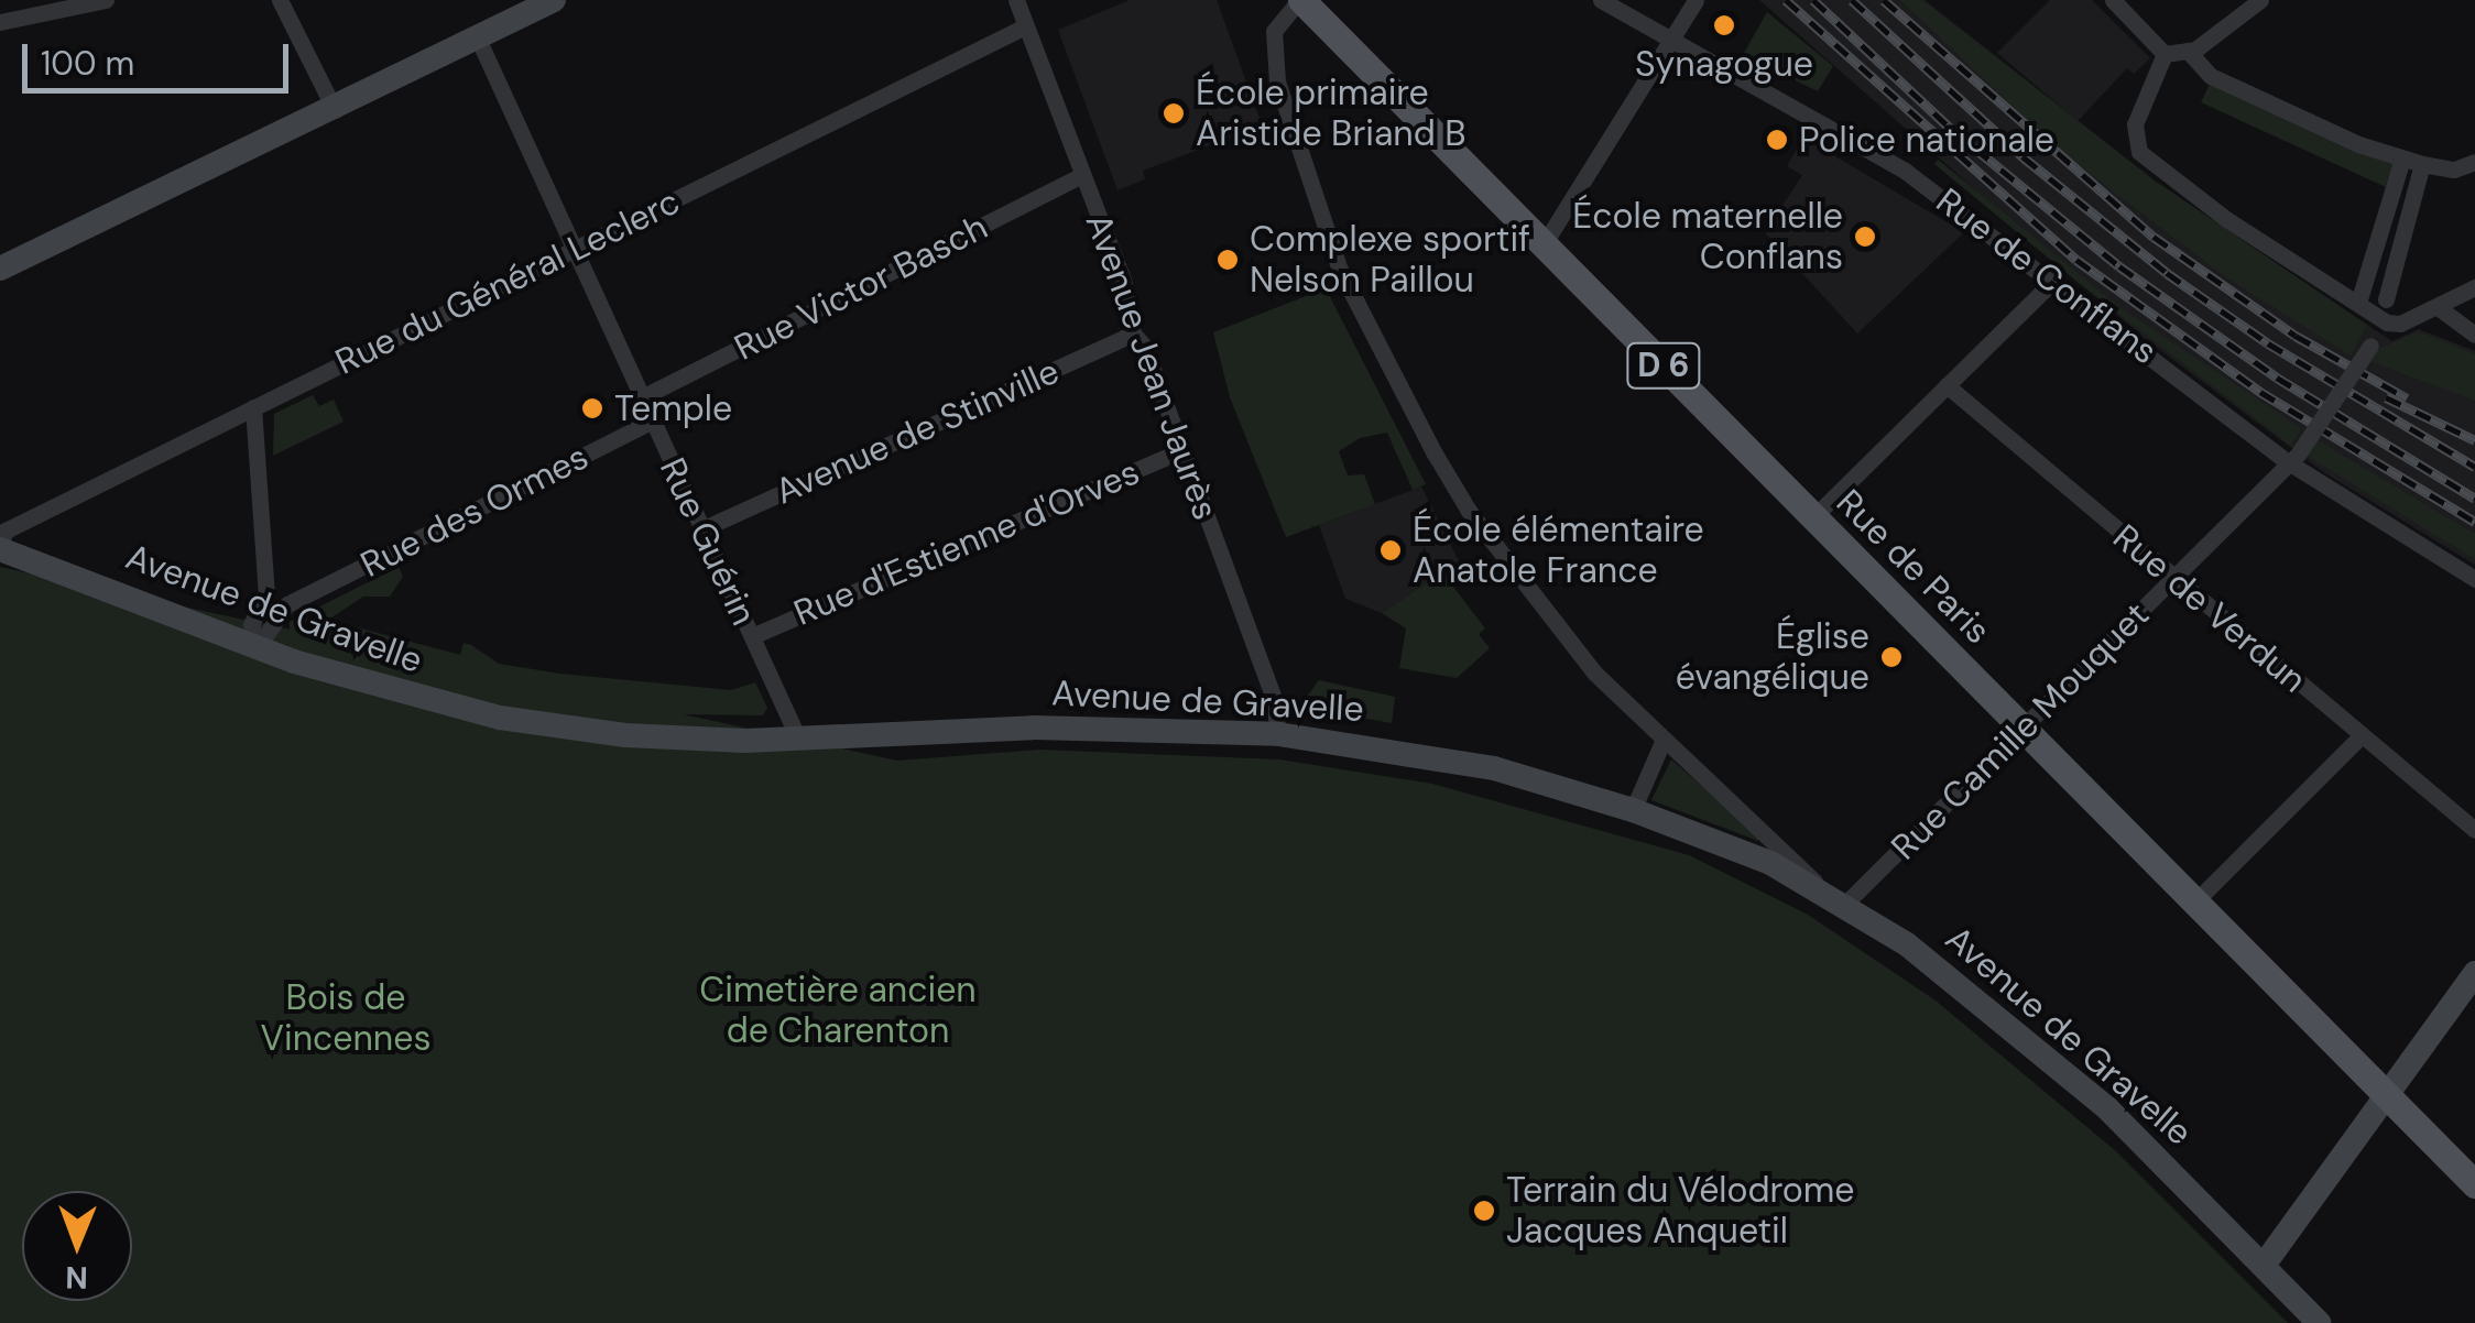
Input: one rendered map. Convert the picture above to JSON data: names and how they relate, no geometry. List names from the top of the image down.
{
  "streets": {
    "main road": ["D 6", "Rue de Paris"],
    "street": [
      "Rue de Conflans",
      "Rue du Général Leclerc",
      "Rue Victor Basch",
      "Avenue Jean Jaurès",
      "Avenue de Stinville",
      "Rue des Ormes",
      "Rue Guérin",
      "Rue d'Estienne d'Orves",
      "Avenue de Gravelle",
      "Rue de Verdun",
      "Rue Camille Mouquet"
    ]
  },
  "crossings": [
    ["Rue de Conflans", "Rue Camille Mouquet"],
    ["Rue du Général Leclerc", "Avenue Jean Jaurès"],
    ["Rue du Général Leclerc", "Rue Guérin"],
    ["Rue du Général Leclerc", "Avenue de Gravelle"],
    ["Rue Victor Basch", "Avenue Jean Jaurès"],
    ["Rue Victor Basch", "Rue Guérin"],
    ["Avenue Jean Jaurès", "Avenue de Stinville"],
    ["Avenue Jean Jaurès", "Rue d'Estienne d'Orves"],
    ["Avenue Jean Jaurès", "Avenue de Gravelle"],
    ["Avenue de Stinville", "Rue Guérin"],
    ["Rue des Ormes", "Rue Guérin"],
    ["Rue Guérin", "Rue d'Estienne d'Orves"],
    ["Rue Guérin", "Avenue de Gravelle"],
    ["Rue de Paris", "Rue Camille Mouquet"],
    ["Avenue de Gravelle", "Rue Camille Mouquet"],
    ["Rue de Verdun", "Rue Camille Mouquet"]
  ],
  "parks": ["Cimetière ancien de Charenton", "Bois de Vincennes"],
  "places": [
    "Synagogue",
    "École primaire Aristide Briand B",
    "Police nationale",
    "École maternelle Conflans",
    "Complexe sportif Nelson Paillou",
    "Temple",
    "École élémentaire Anatole France",
    "Église évangélique",
    "Terrain du Vélodrome Jacques Anquetil"
  ],
  "scale_bar": "100 m",
  "north": "bottom"
}
